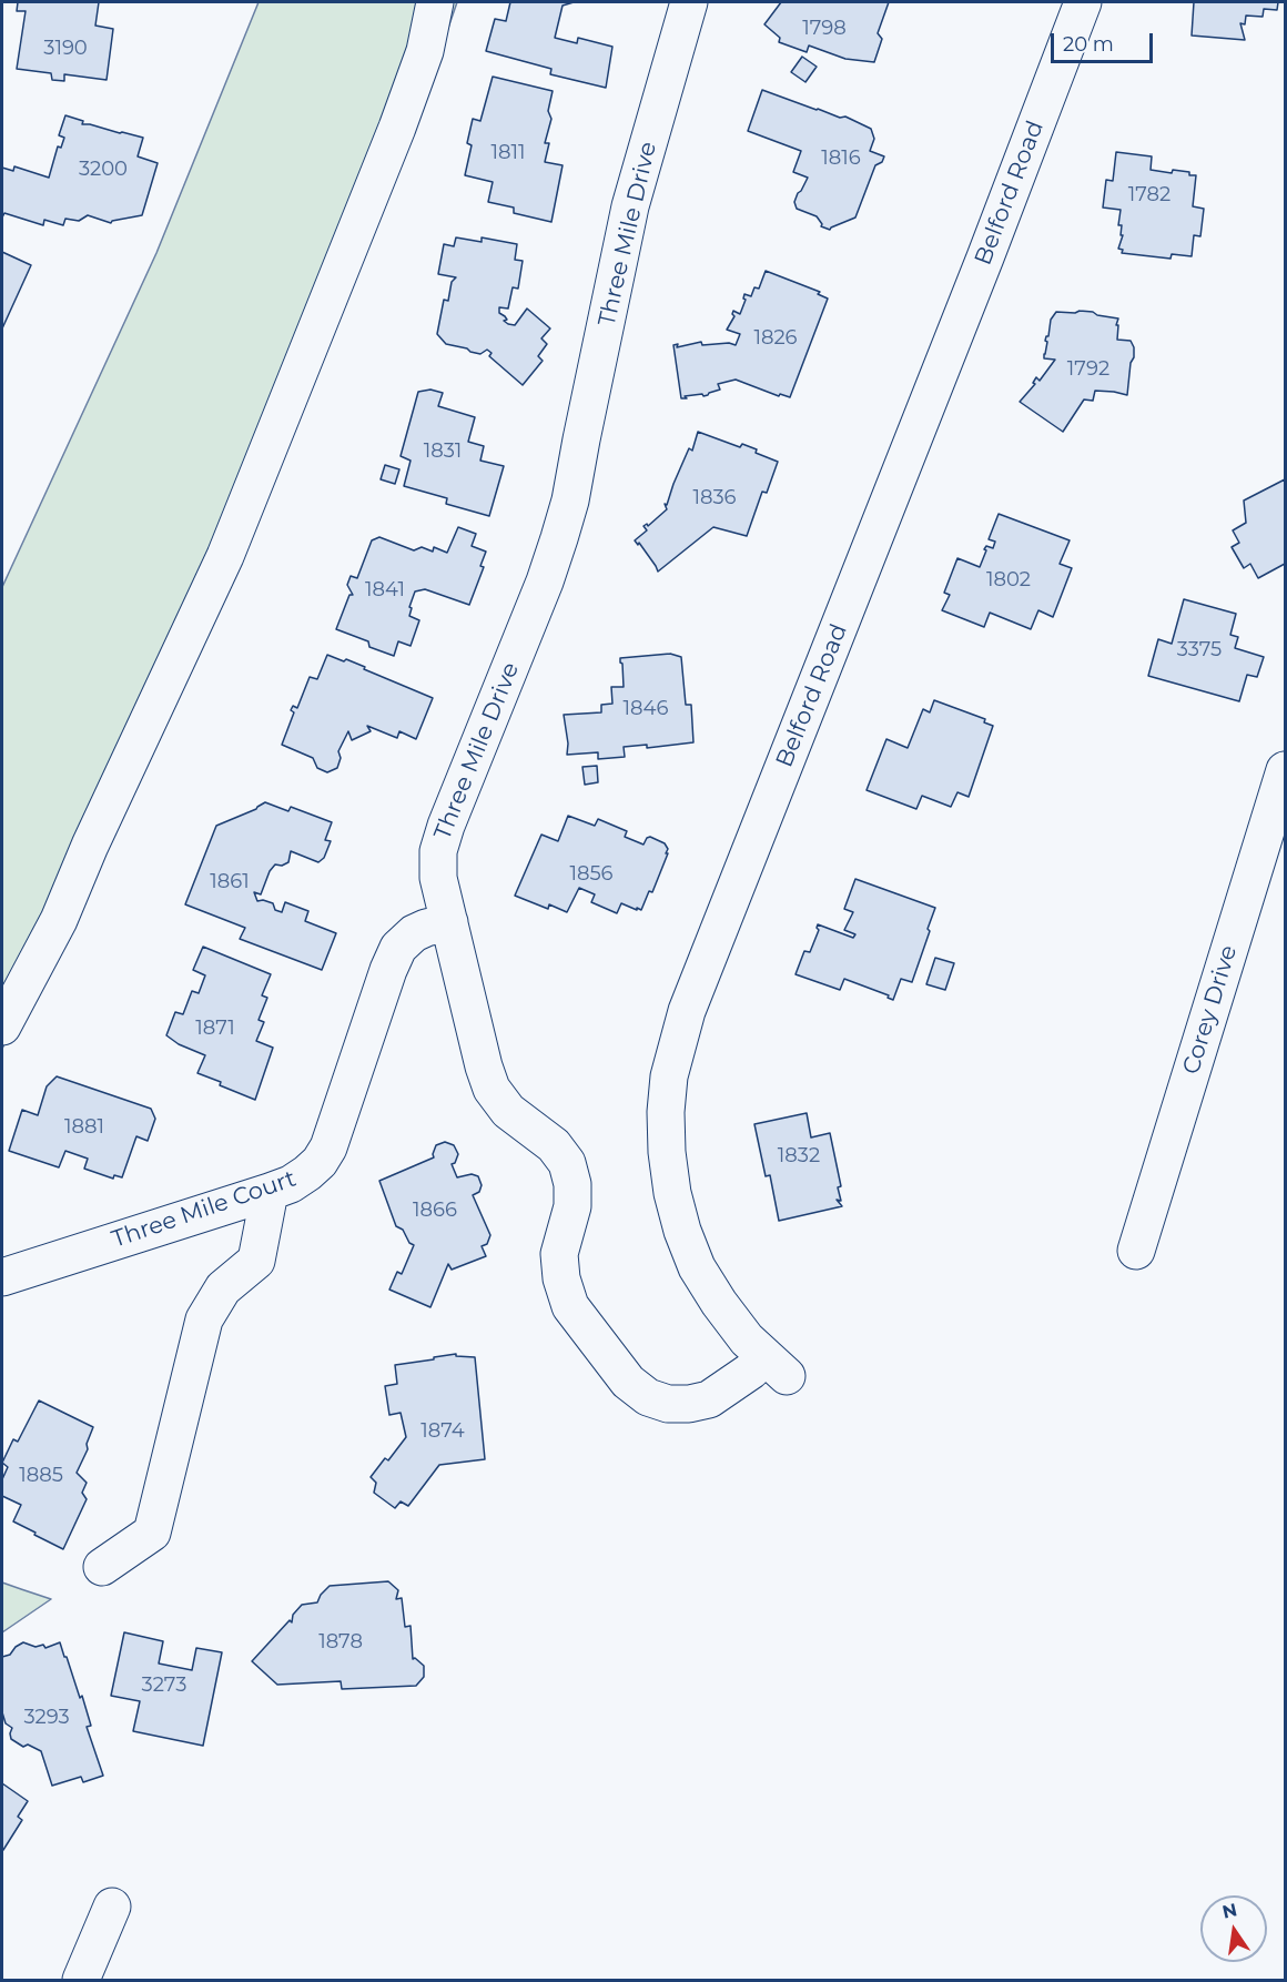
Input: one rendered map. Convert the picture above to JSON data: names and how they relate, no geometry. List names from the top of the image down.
{
  "streets": {
    "street": [
      "Belford Road",
      "Three Mile Drive",
      "Corey Drive",
      "Three Mile Court"
    ]
  },
  "crossings": [
    ["Belford Road", "Three Mile Drive"],
    ["Three Mile Drive", "Three Mile Court"]
  ],
  "house_numbers": [
    "1798",
    "3190",
    "1811",
    "1816",
    "3200",
    "1782",
    "1826",
    "1792",
    "1831",
    "1836",
    "1802",
    "1841",
    "3375",
    "1846",
    "1856",
    "1861",
    "1871",
    "1881",
    "1832",
    "1866",
    "1874",
    "1885",
    "1878",
    "3273",
    "3293"
  ],
  "scale_bar": "20 m",
  "north": "top"
}
